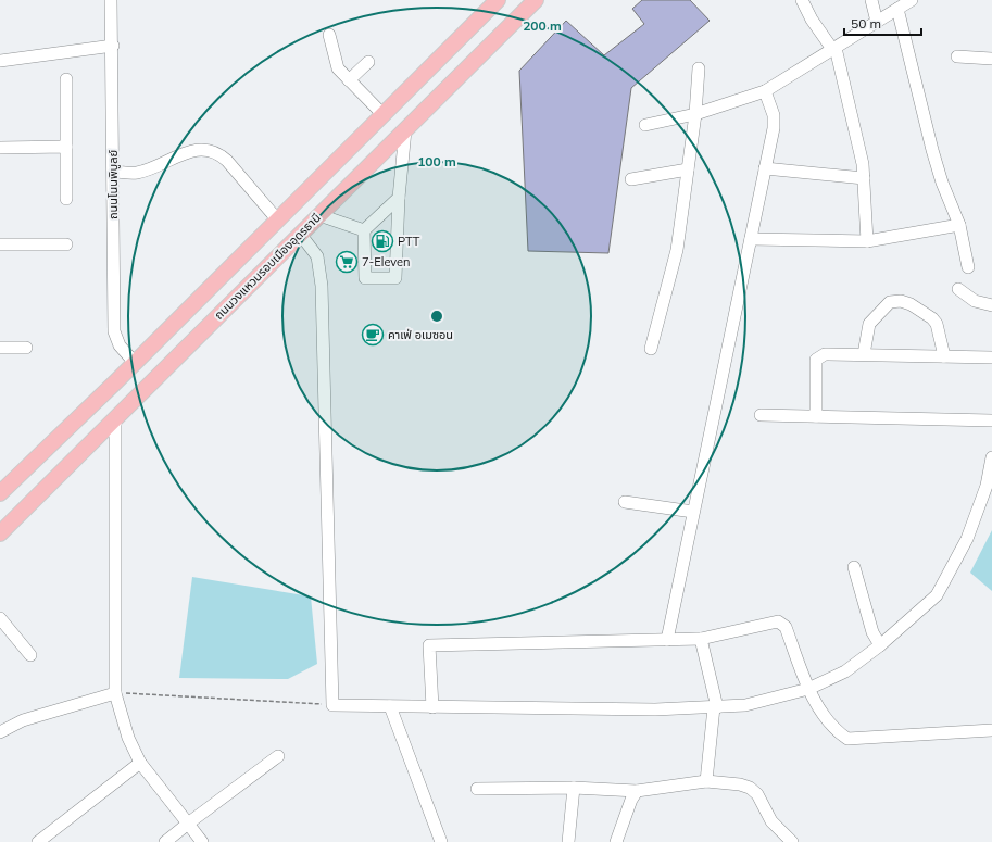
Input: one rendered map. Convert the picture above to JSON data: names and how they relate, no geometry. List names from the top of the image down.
{
  "streets": {
    "main road": ["ถนนวงแหวนรอบเมืองอุดรธานี"],
    "street": ["ถนนโนนพิบูลย์"]
  },
  "crossings": [
    ["ถนนโนนพิบูลย์", "ถนนวงแหวนรอบเมืองอุดรธานี"]
  ],
  "places": {
    "fuel station": ["PTT"],
    "supermarket": ["7-Eleven"],
    "cafe": ["คาเฟ่ อเมซอน"]
  },
  "scale_bar": "50 m",
  "rings": ["200 m", "100 m"]
}
